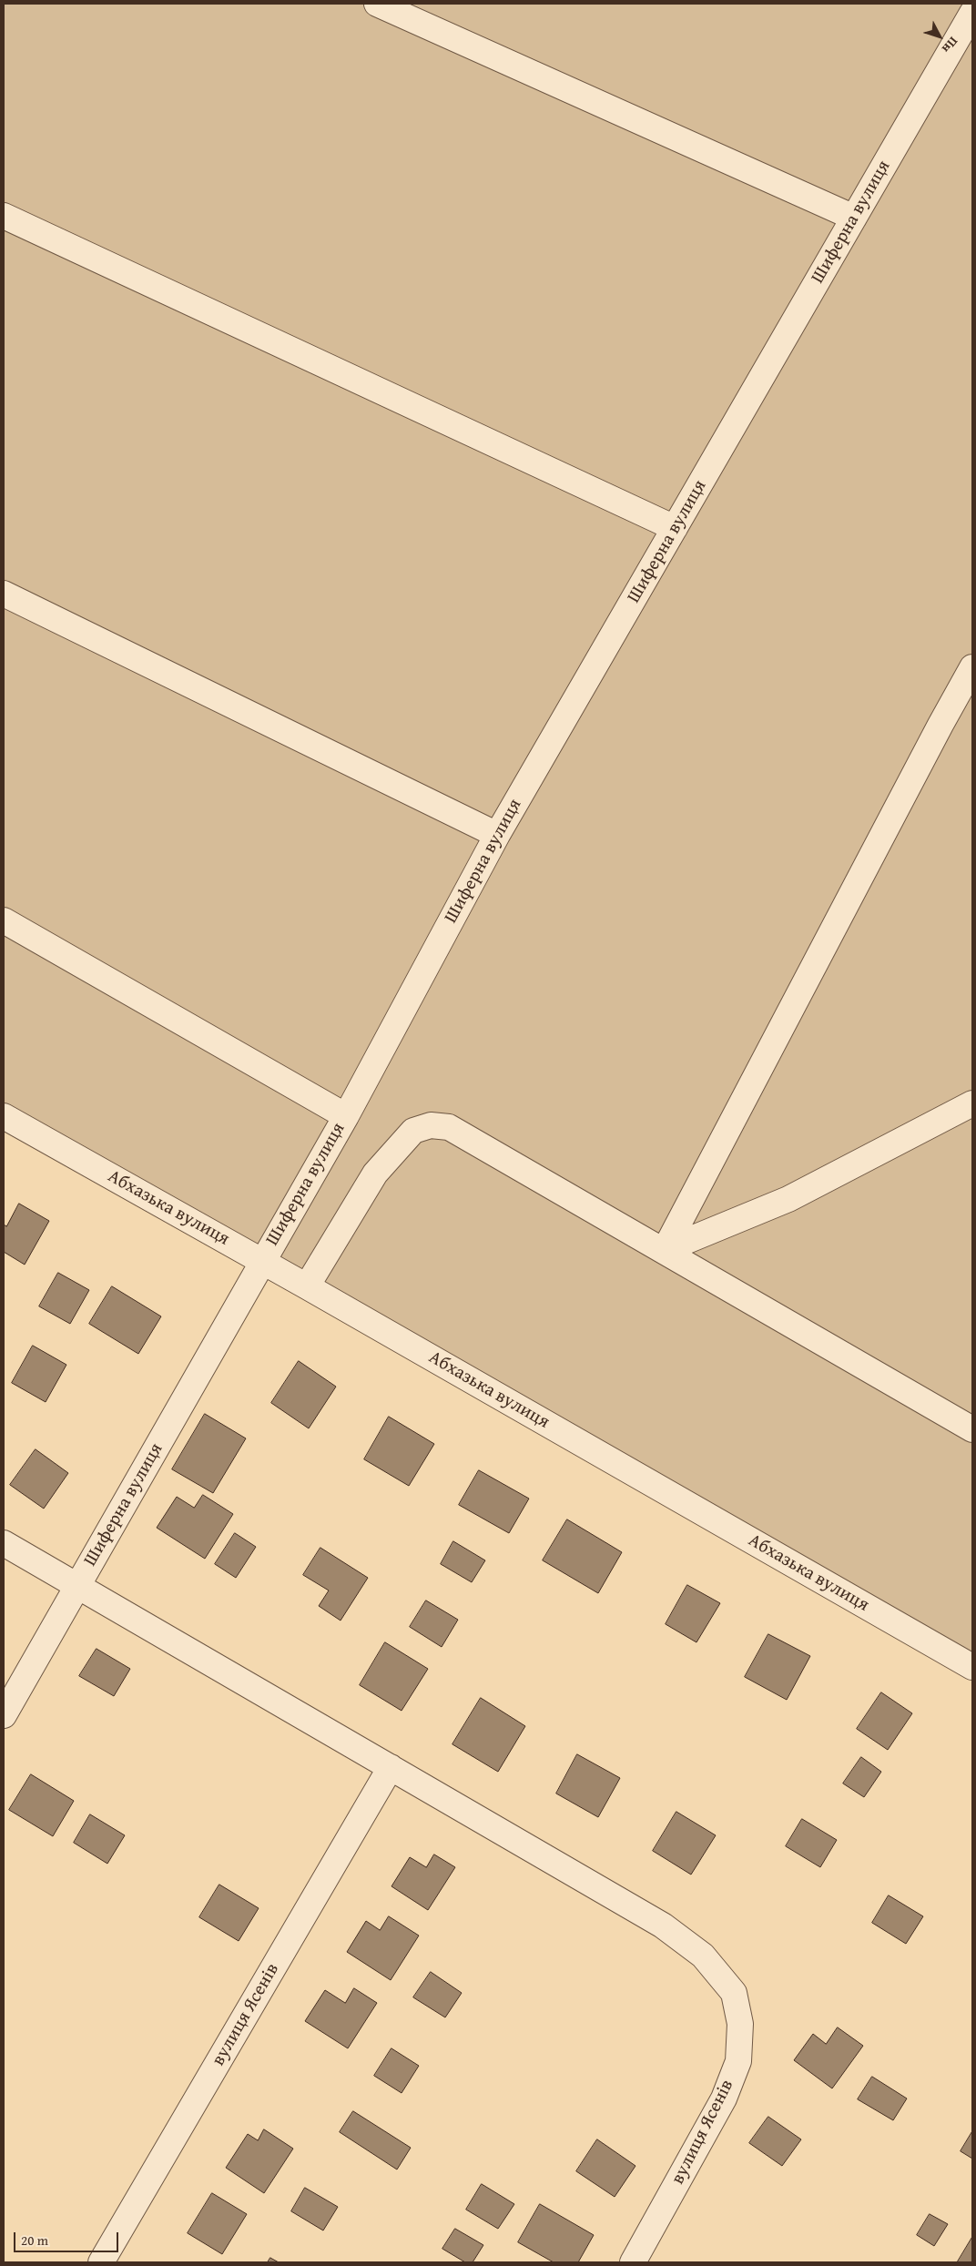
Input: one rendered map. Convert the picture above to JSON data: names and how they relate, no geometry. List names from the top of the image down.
{
  "streets": {
    "street": ["Шиферна вулиця", "Абхазька вулиця", "вулиця Ясенів"]
  },
  "crossings": [
    ["Шиферна вулиця", "Абхазька вулиця"]
  ],
  "scale_bar": "20 m",
  "north": "bottom right"
}
